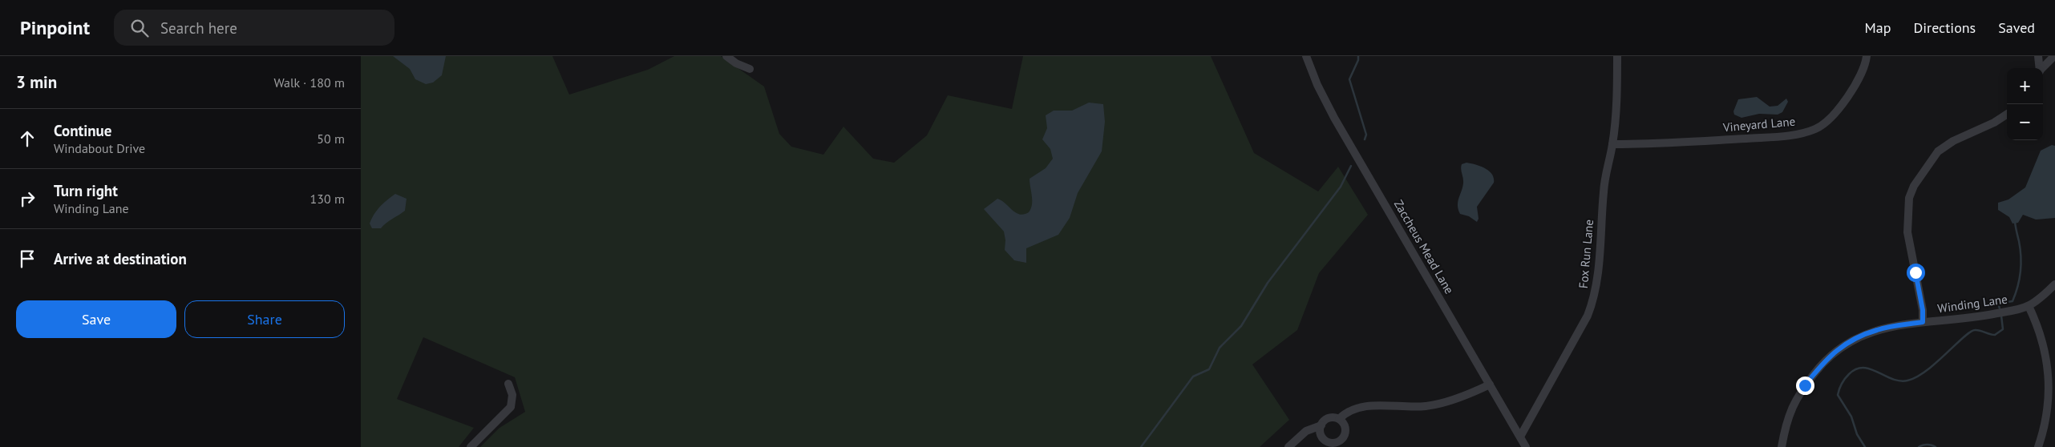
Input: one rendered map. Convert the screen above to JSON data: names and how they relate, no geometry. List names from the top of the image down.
{
  "streets": {
    "street": [
      "Vineyard Lane",
      "Zaccheus Mead Lane",
      "Fox Run Lane",
      "Winding Lane"
    ]
  },
  "crossings": [
    ["Vineyard Lane", "Fox Run Lane"],
    ["Zaccheus Mead Lane", "Fox Run Lane"]
  ],
  "page": {
    "header": "Pinpoint",
    "search": "Search here",
    "nav": ["Map", "Directions", "Saved"],
    "heading": ["3 min", "Walk · 180 m"],
    "map_buttons": ["+", "−"],
    "list": [
      ["Continue", "Windabout Drive", "50 m"],
      ["Turn right", "Winding Lane", "130 m"],
      "Arrive at destination"
    ],
    "buttons": ["Save", "Share"]
  }
}
